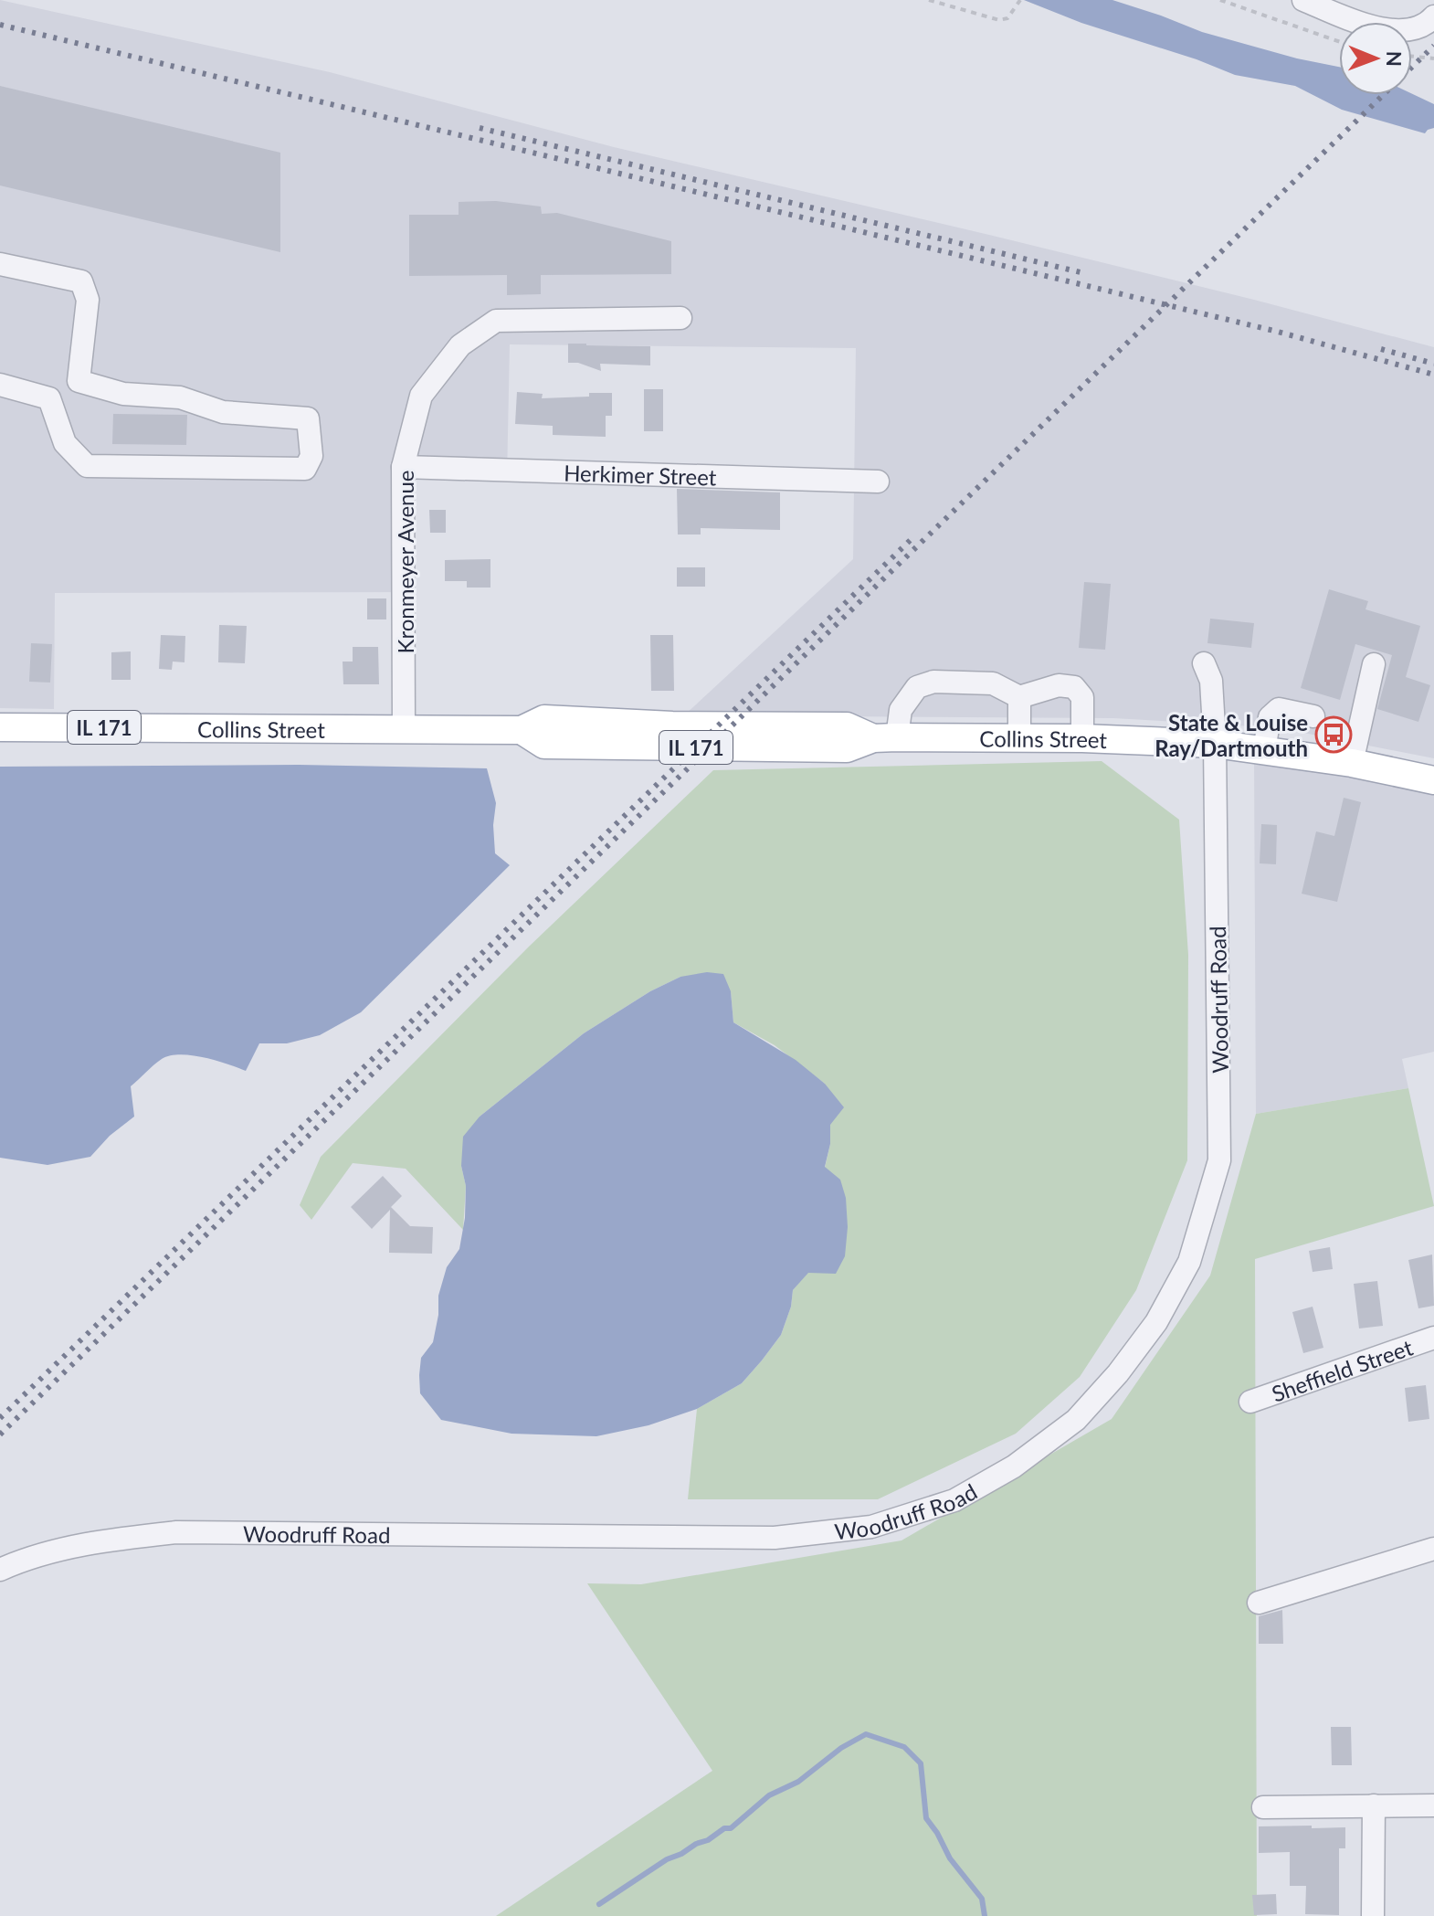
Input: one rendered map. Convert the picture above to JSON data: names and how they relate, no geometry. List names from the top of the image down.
{
  "streets": {
    "main road": ["IL 171", "Collins Street"],
    "street": [
      "Herkimer Street",
      "Kronmeyer Avenue",
      "Woodruff Road",
      "Sheffield Street"
    ]
  },
  "crossings": [
    ["Herkimer Street", "Kronmeyer Avenue"],
    ["Kronmeyer Avenue", "Collins Street"],
    ["IL 171", "Collins Street"],
    ["IL 171", "Woodruff Road"],
    ["Collins Street", "Woodruff Road"]
  ],
  "places": {
    "bus stop": ["State & Louise Ray/Dartmouth"]
  },
  "north": "right"
}
